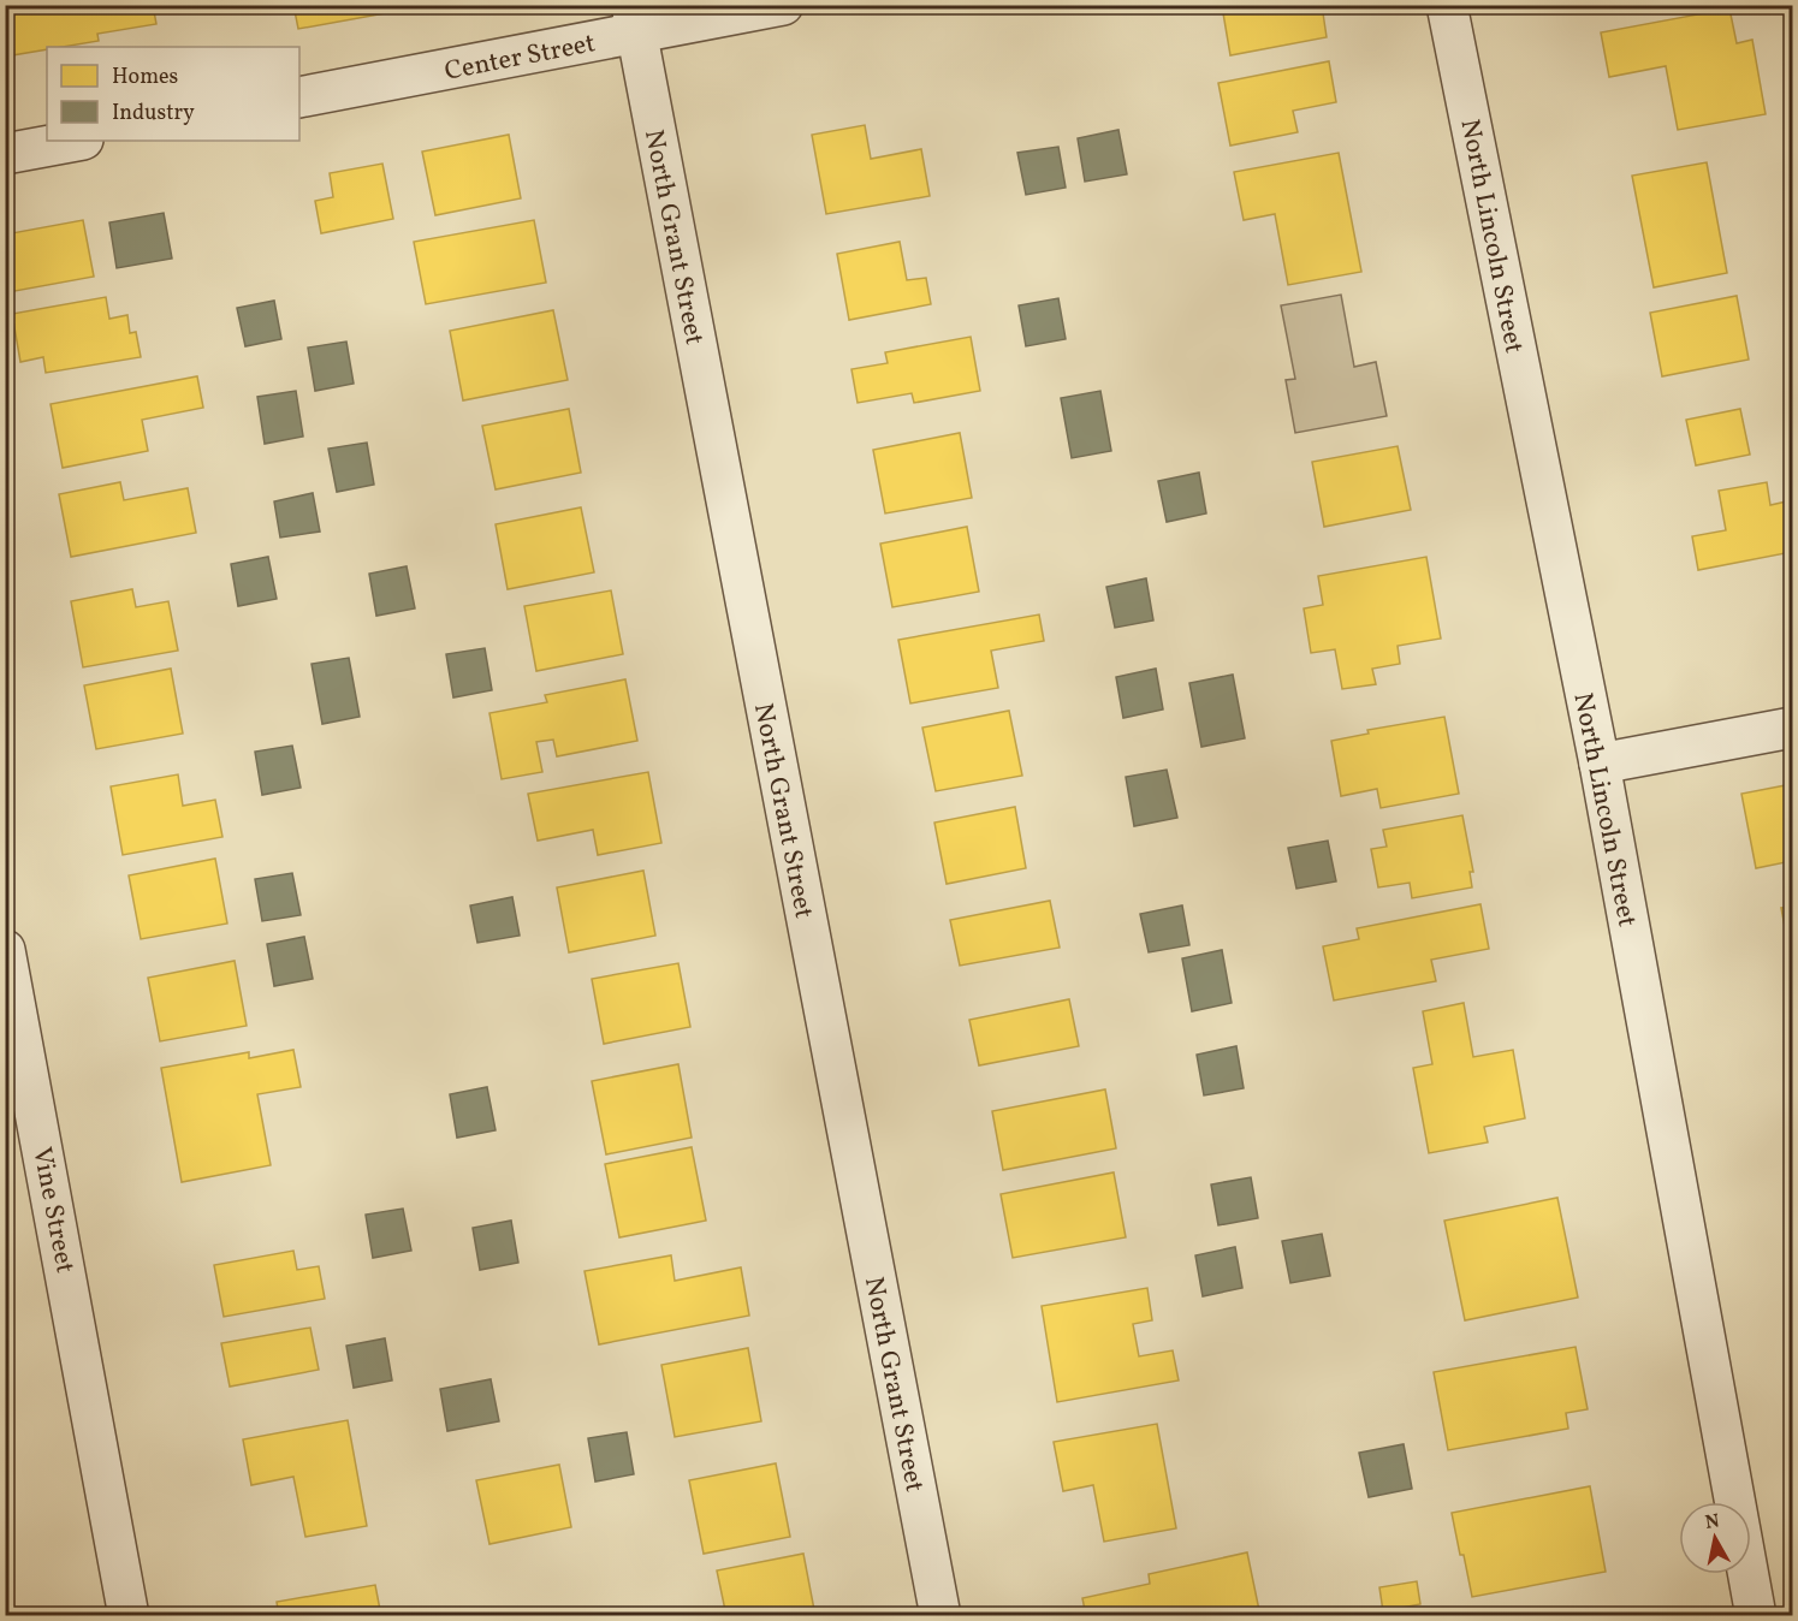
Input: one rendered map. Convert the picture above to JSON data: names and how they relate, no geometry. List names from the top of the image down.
{
  "streets": {
    "street": [
      "Center Street",
      "North Lincoln Street",
      "North Grant Street",
      "Vine Street"
    ]
  },
  "crossings": [
    ["Center Street", "North Grant Street"]
  ],
  "legend": ["Homes", "Industry"],
  "north": "top"
}
